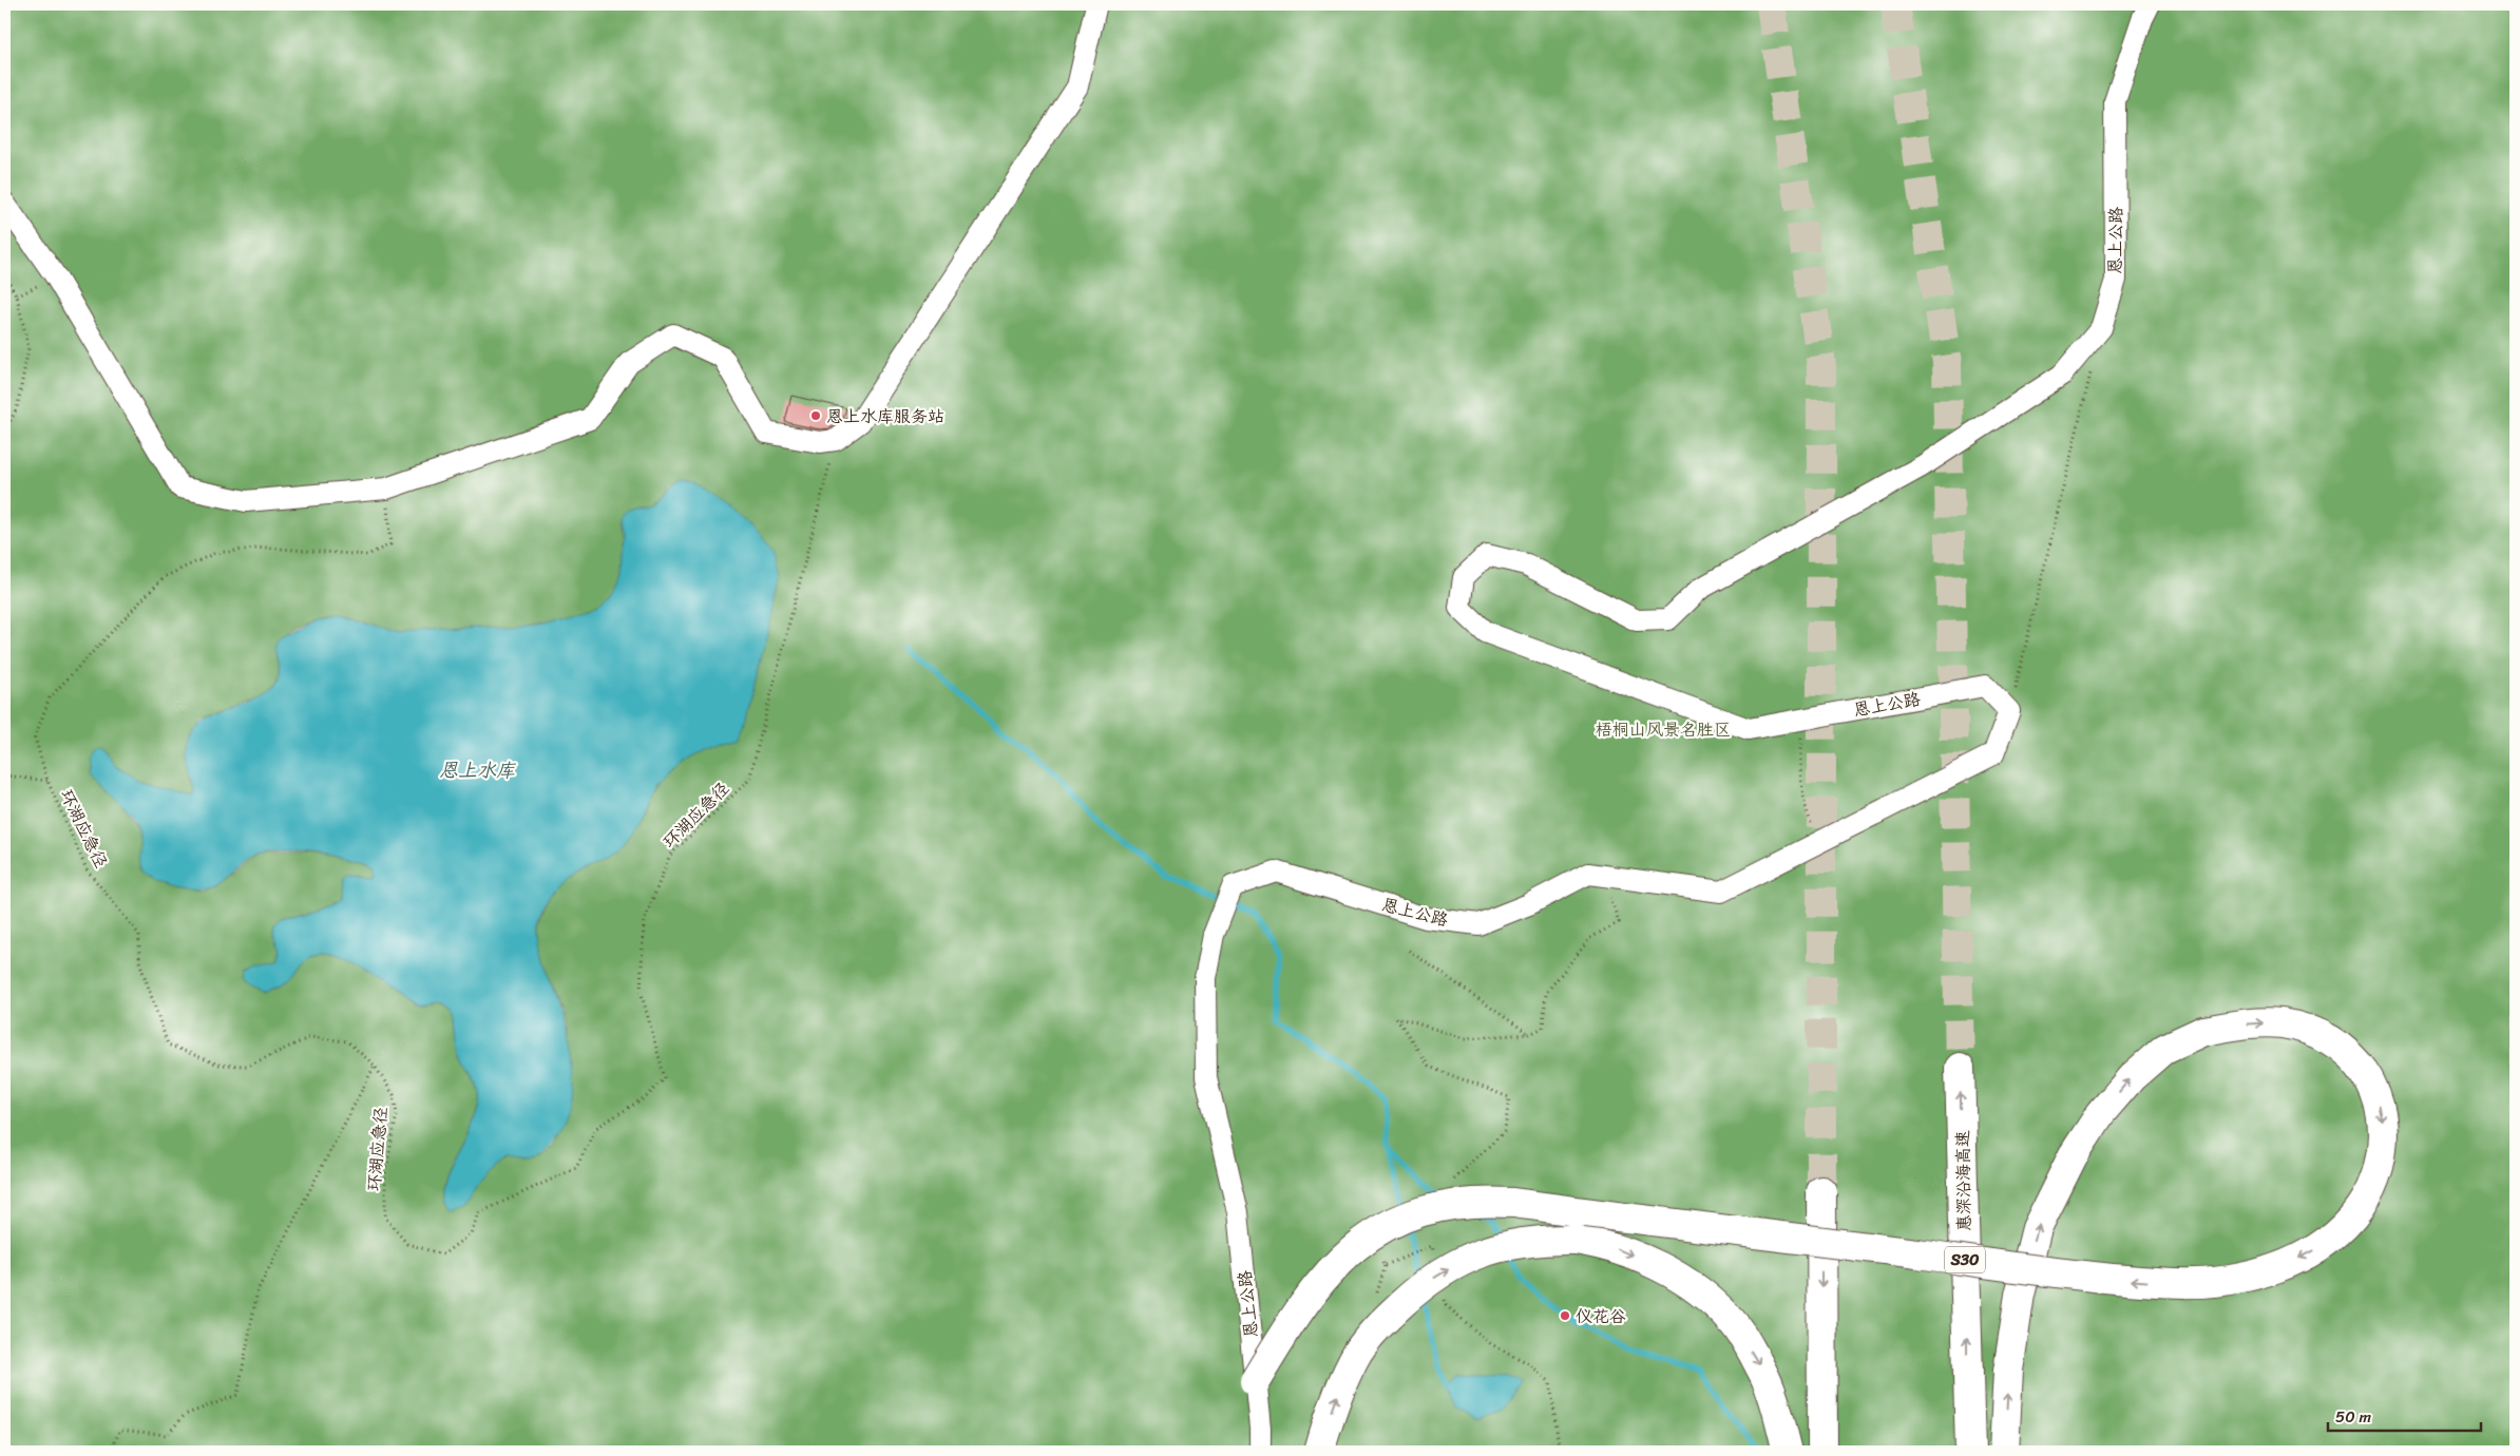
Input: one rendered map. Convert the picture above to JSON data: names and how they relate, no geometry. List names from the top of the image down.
{
  "streets": {
    "highway": ["惠深沿海高速", "S30"],
    "street": ["恩上公路"],
    "path": ["环湖应急径"]
  },
  "water": ["恩上水库"],
  "parks": ["梧桐山风景名胜区"],
  "places": ["恩上水库服务站", "仪花谷"],
  "scale_bar": "50 m"
}
